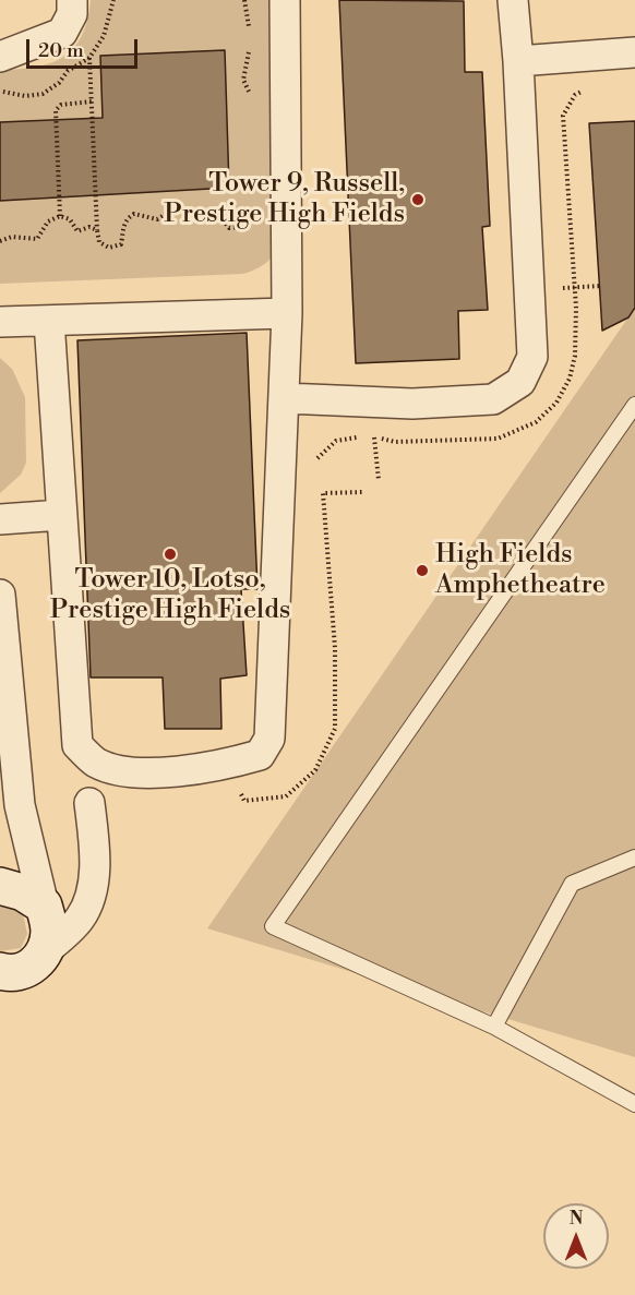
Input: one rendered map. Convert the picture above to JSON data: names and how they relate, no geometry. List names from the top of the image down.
{
  "places": ["Tower 9, Russell, Prestige High Fields", "Tower 10, Lotso, Prestige High Fields", "High Fields Amphetheatre"],
  "scale_bar": "20 m",
  "north": "top"
}
